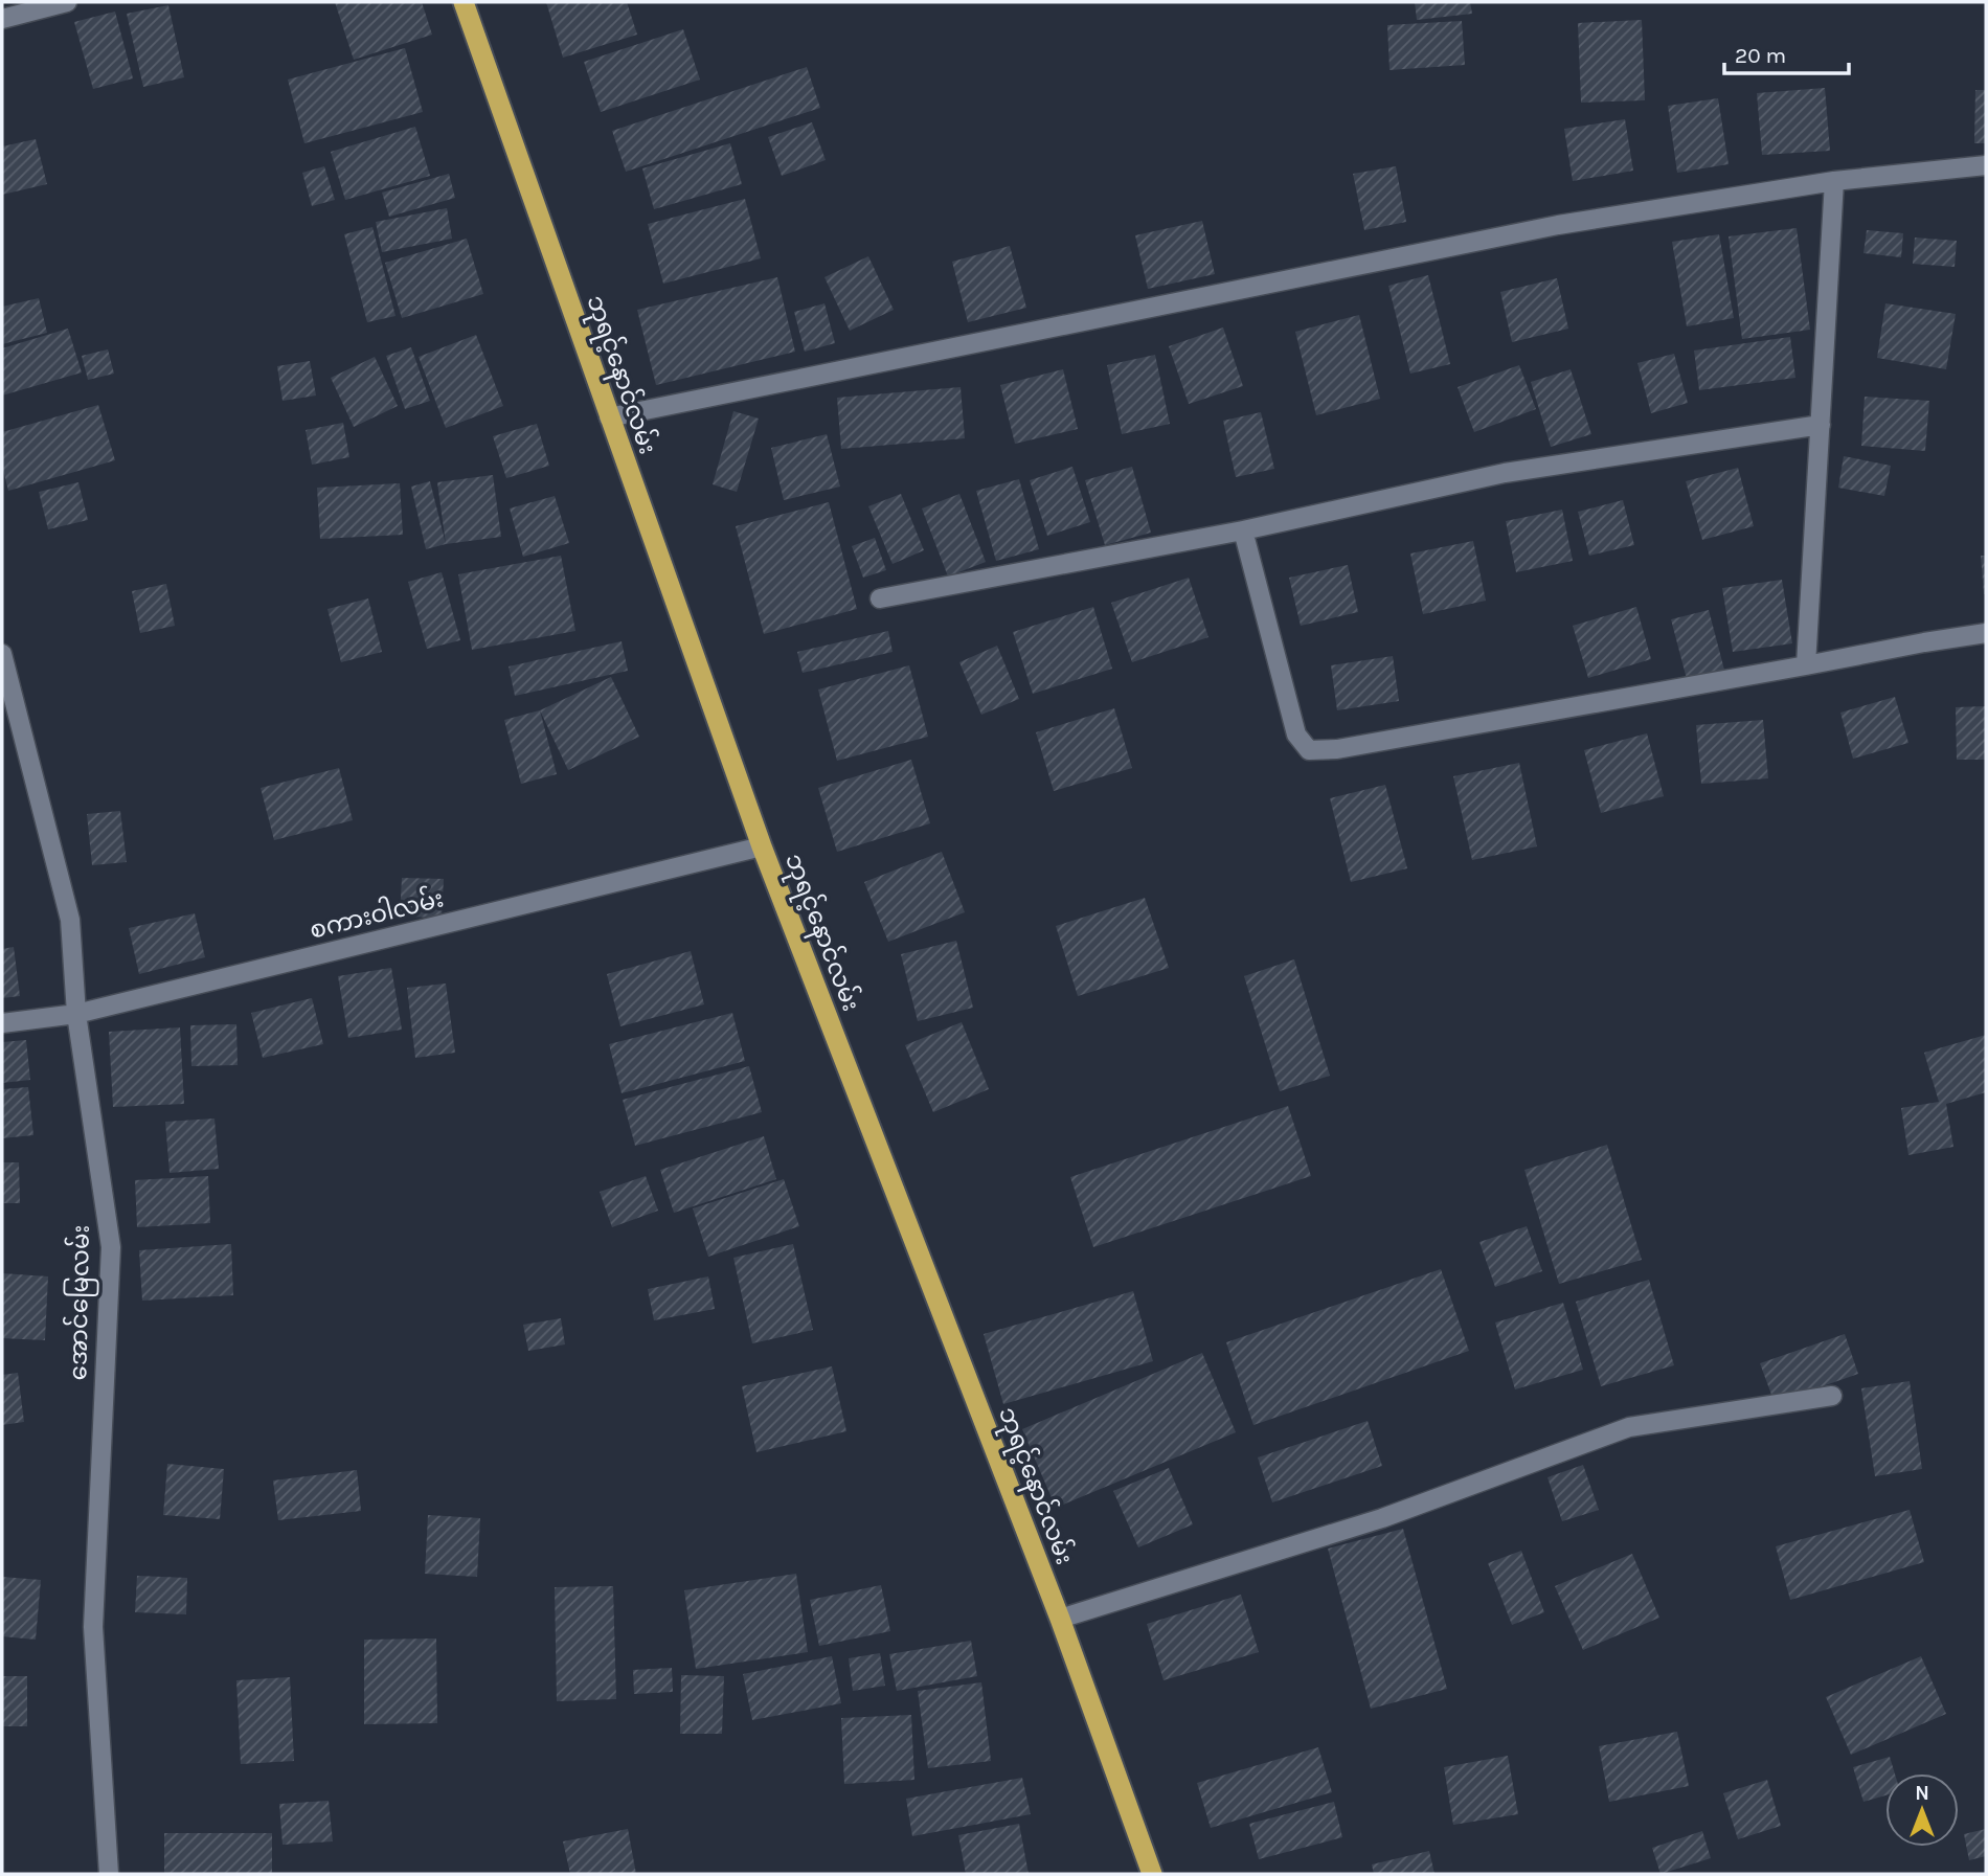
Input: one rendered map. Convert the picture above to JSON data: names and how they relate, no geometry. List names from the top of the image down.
{
  "streets": {
    "highway": ["ဘုရင့်နောင်လမ်း"],
    "street": ["စကားဝါလမ်း", "အောင်မြေလမ်း"]
  },
  "crossings": [
    ["ဘုရင့်နောင်လမ်း", "စကားဝါလမ်း"],
    ["စကားဝါလမ်း", "အောင်မြေလမ်း"]
  ],
  "scale_bar": "20 m",
  "north": "top"
}
